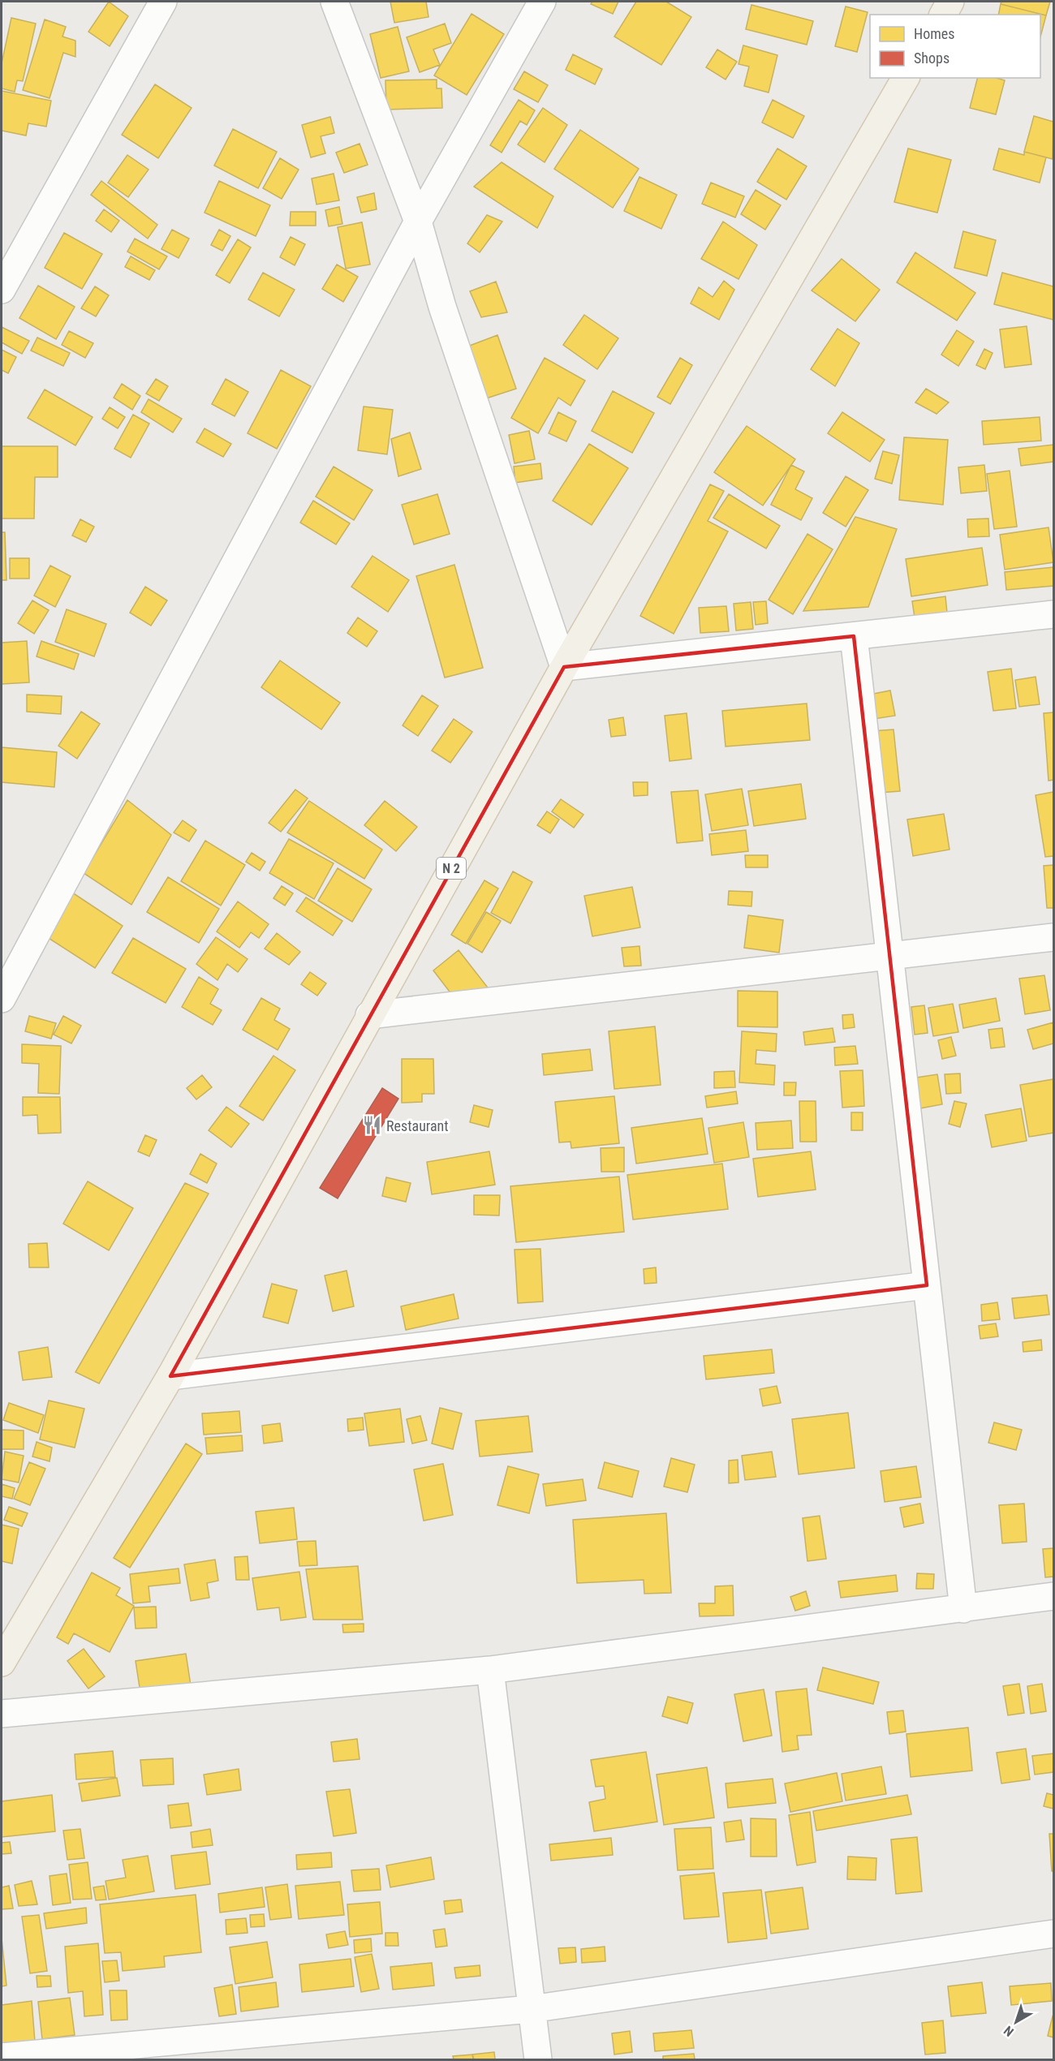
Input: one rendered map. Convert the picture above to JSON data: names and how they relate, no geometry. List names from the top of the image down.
{
  "streets": {
    "main road": ["N 2"]
  },
  "places": {
    "restaurant": ["Restaurant"]
  },
  "legend": ["Homes", "Shops"],
  "north": "bottom left"
}
